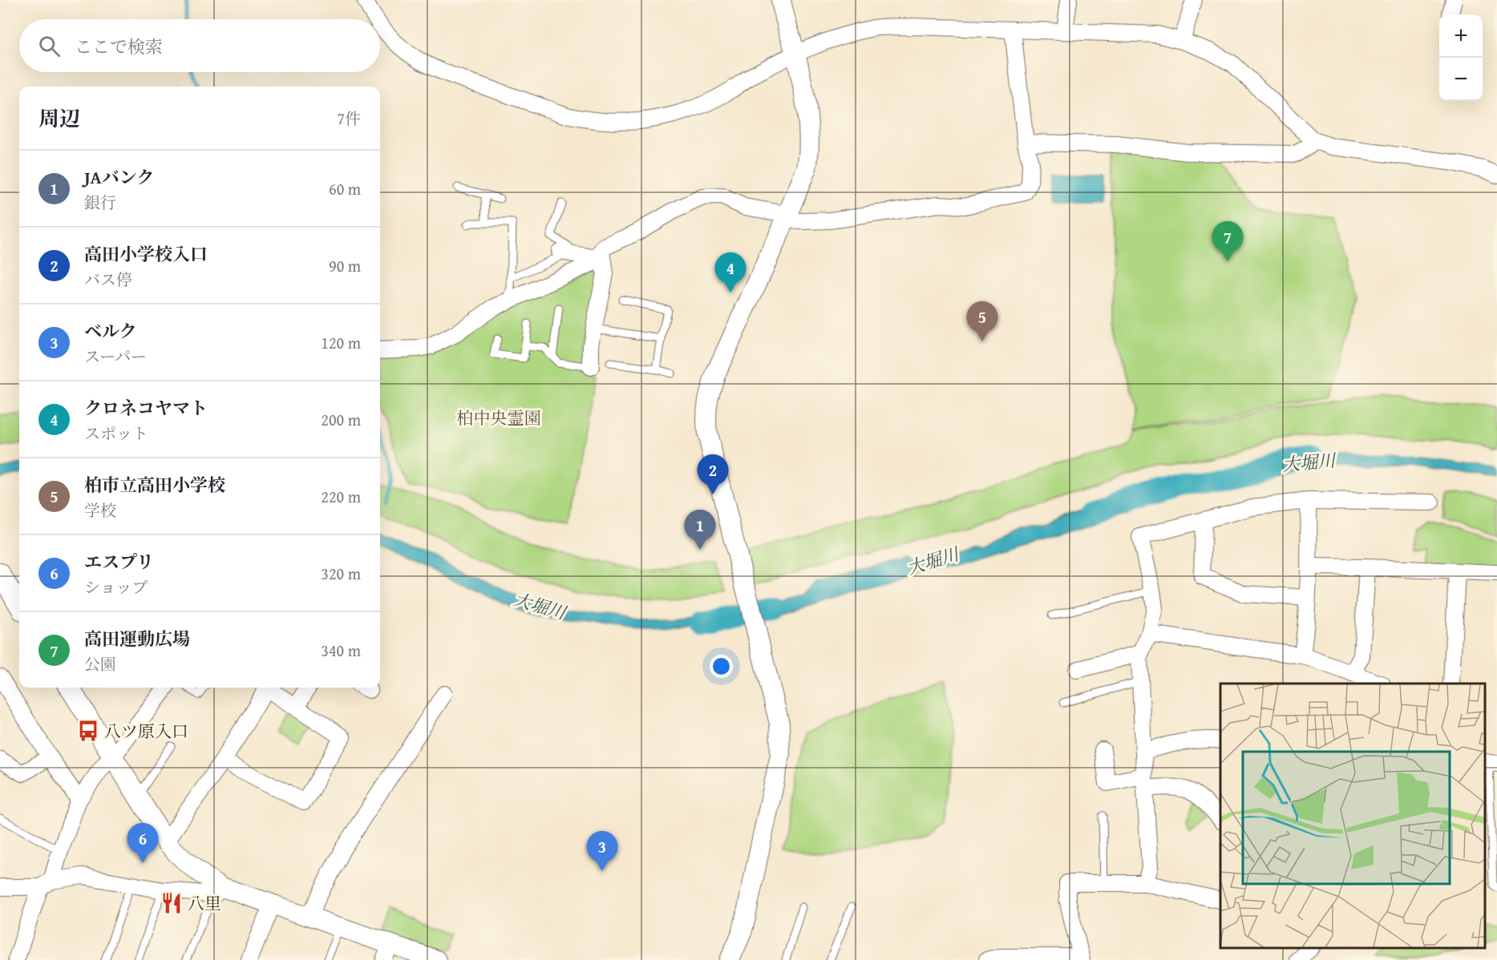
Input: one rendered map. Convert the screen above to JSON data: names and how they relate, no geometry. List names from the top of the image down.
{
  "water": ["大堀川"],
  "parks": ["柏中央霊園"],
  "places": {
    "bus stop": ["八ツ原入口"],
    "restaurant": ["八里"]
  },
  "page": {
    "map_buttons": ["+", "−"],
    "search": "ここで検索",
    "heading": ["周辺", "7件"],
    "list": [
      {
        "mark": "1",
        "name": "JAバンク",
        "note": "銀行",
        "value": "60 m"
      },
      {
        "mark": "2",
        "name": "高田小学校入口",
        "note": "バス停",
        "value": "90 m"
      },
      {
        "mark": "3",
        "name": "ベルク",
        "note": "スーパー",
        "value": "120 m"
      },
      {
        "mark": "4",
        "name": "クロネコヤマト",
        "note": "スポット",
        "value": "200 m"
      },
      {
        "mark": "5",
        "name": "柏市立高田小学校",
        "note": "学校",
        "value": "220 m"
      },
      {
        "mark": "6",
        "name": "エスプリ",
        "note": "ショップ",
        "value": "320 m"
      },
      {
        "mark": "7",
        "name": "高田運動広場",
        "note": "公園",
        "value": "340 m"
      }
    ],
    "pins": [
      "7",
      "4",
      "5",
      "2",
      "1",
      "6",
      "3"
    ]
  }
}
